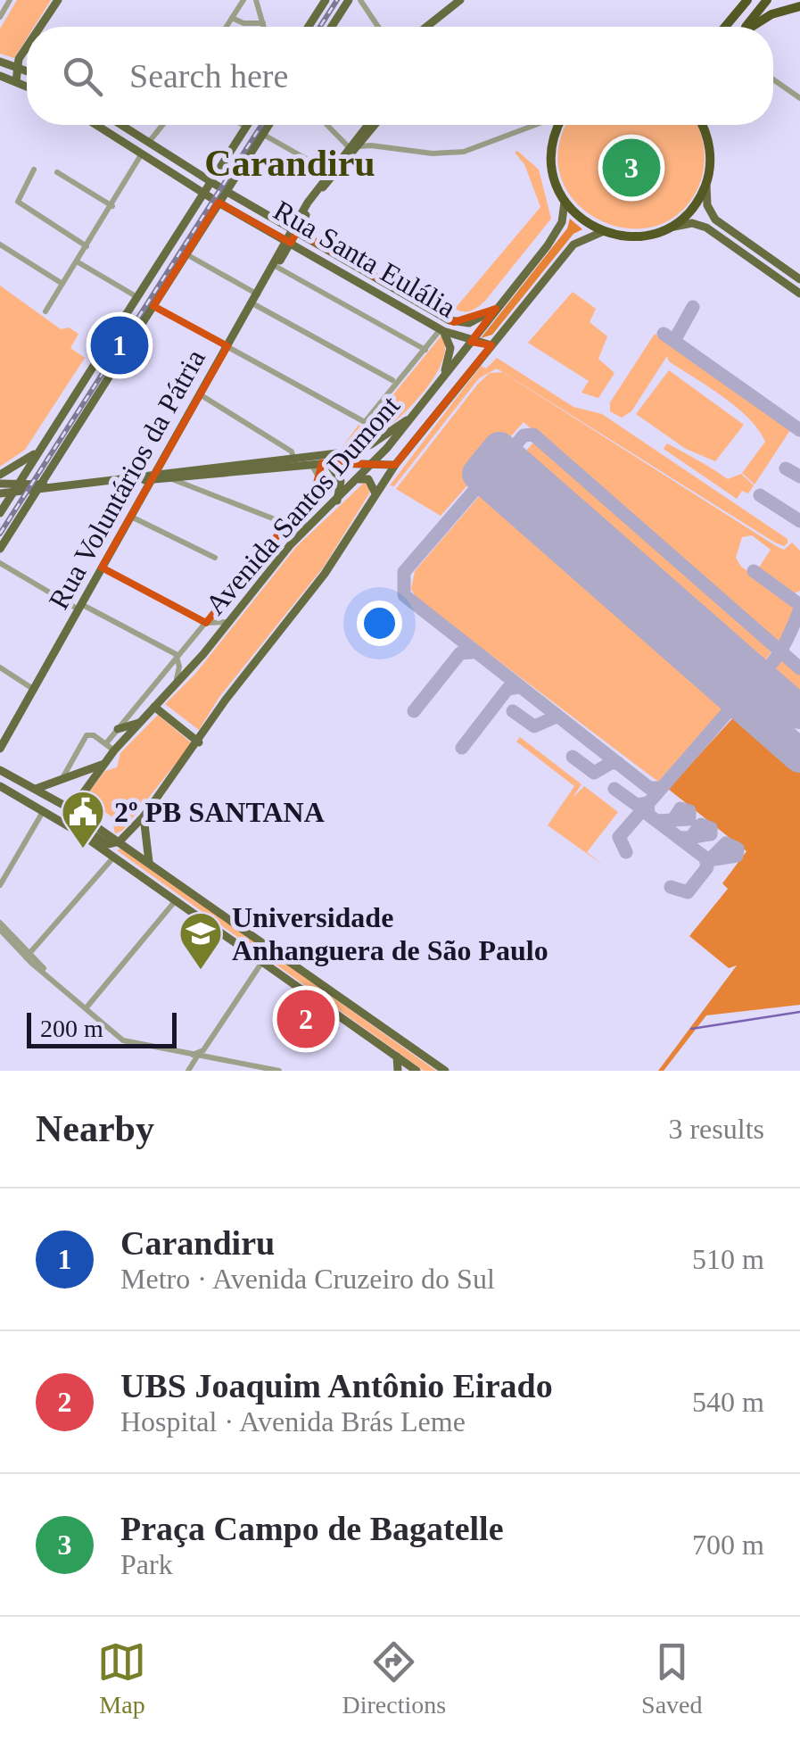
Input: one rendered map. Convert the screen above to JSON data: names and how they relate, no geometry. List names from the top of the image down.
{
  "streets": {
    "main road": ["Rua Santa Eulália", "Rua Voluntários da Pátria", "Avenida Santos Dumont"]
  },
  "crossings": [
    ["Rua Santa Eulália", "Rua Voluntários da Pátria"],
    ["Rua Santa Eulália", "Avenida Santos Dumont"]
  ],
  "districts": ["Carandiru"],
  "places": {
    "public building": ["2º PB SANTANA"],
    "school or university": ["Universidade Anhanguera de São Paulo"]
  },
  "scale_bar": "200 m",
  "page": {
    "search": "Search here",
    "pins": ["3", "1", "2"],
    "scale": "200 m",
    "heading": ["Nearby", "3 results"],
    "list": [
      {
        "mark": "1",
        "name": "Carandiru",
        "note": "Metro · Avenida Cruzeiro do Sul",
        "value": "510 m"
      },
      {
        "mark": "2",
        "name": "UBS Joaquim Antônio Eirado",
        "note": "Hospital · Avenida Brás Leme",
        "value": "540 m"
      },
      {
        "mark": "3",
        "name": "Praça Campo de Bagatelle",
        "note": "Park",
        "value": "700 m"
      }
    ],
    "nav": ["Map", "Directions", "Saved"]
  }
}
